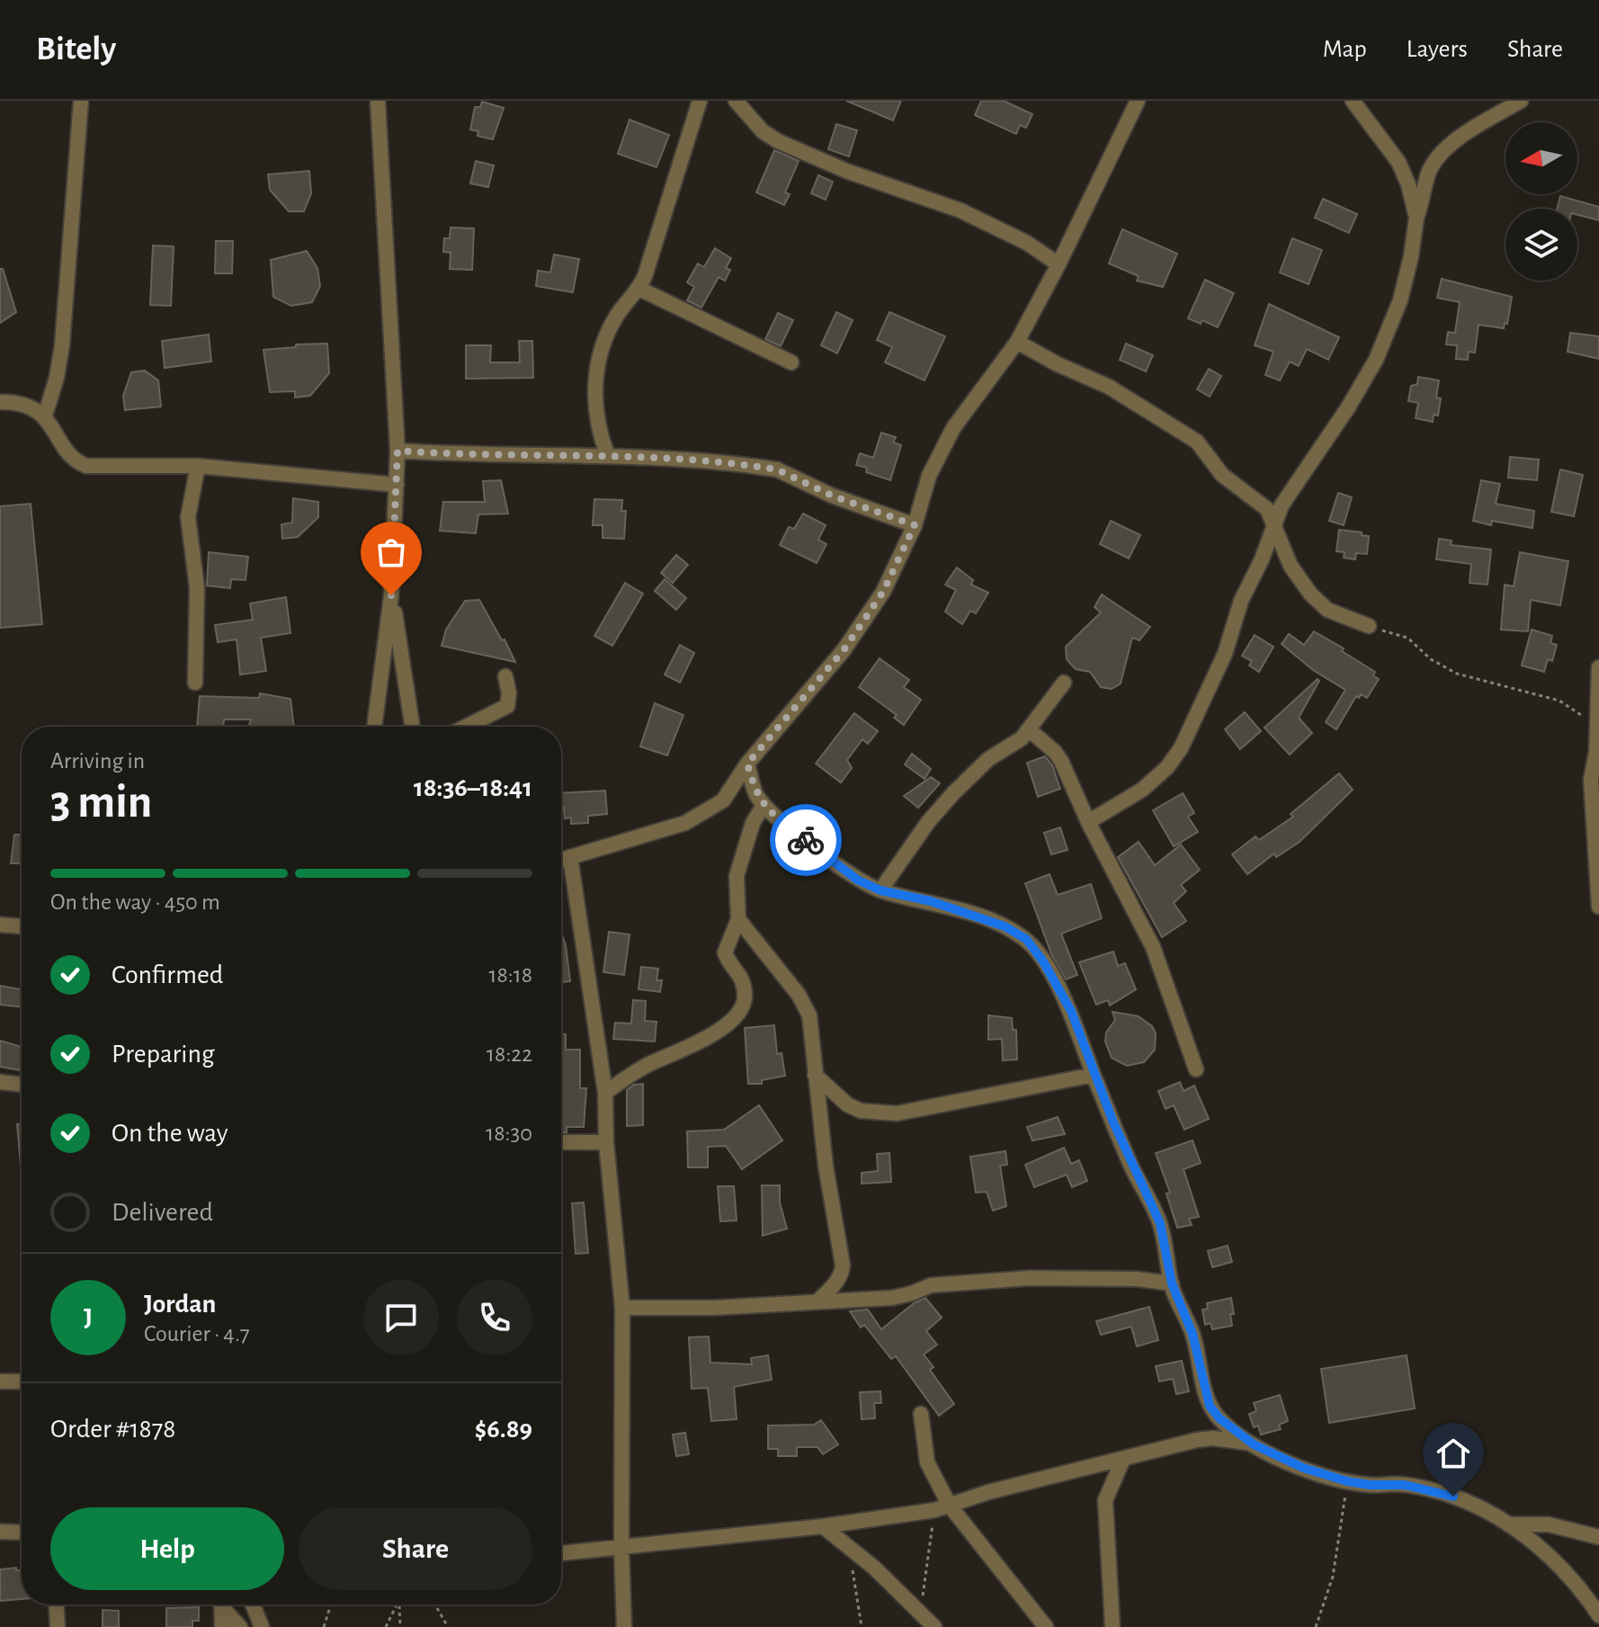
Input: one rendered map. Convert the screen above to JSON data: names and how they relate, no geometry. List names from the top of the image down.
{
  "north": "left",
  "page": {
    "header": "Bitely",
    "nav": ["Map", "Layers", "Share"],
    "heading": ["3 min", "Arriving in", "18:36–18:41"],
    "panel": [
      "Jordan",
      "Courier · 4.7",
      "Order #1878",
      "$6.89"
    ],
    "bar": "On the way · 450 m",
    "list": [
      ["Confirmed", "18:18"],
      ["Preparing", "18:22"],
      ["On the way", "18:30"],
      "Delivered"
    ],
    "round": "J",
    "buttons": ["Help", "Share"]
  }
}
